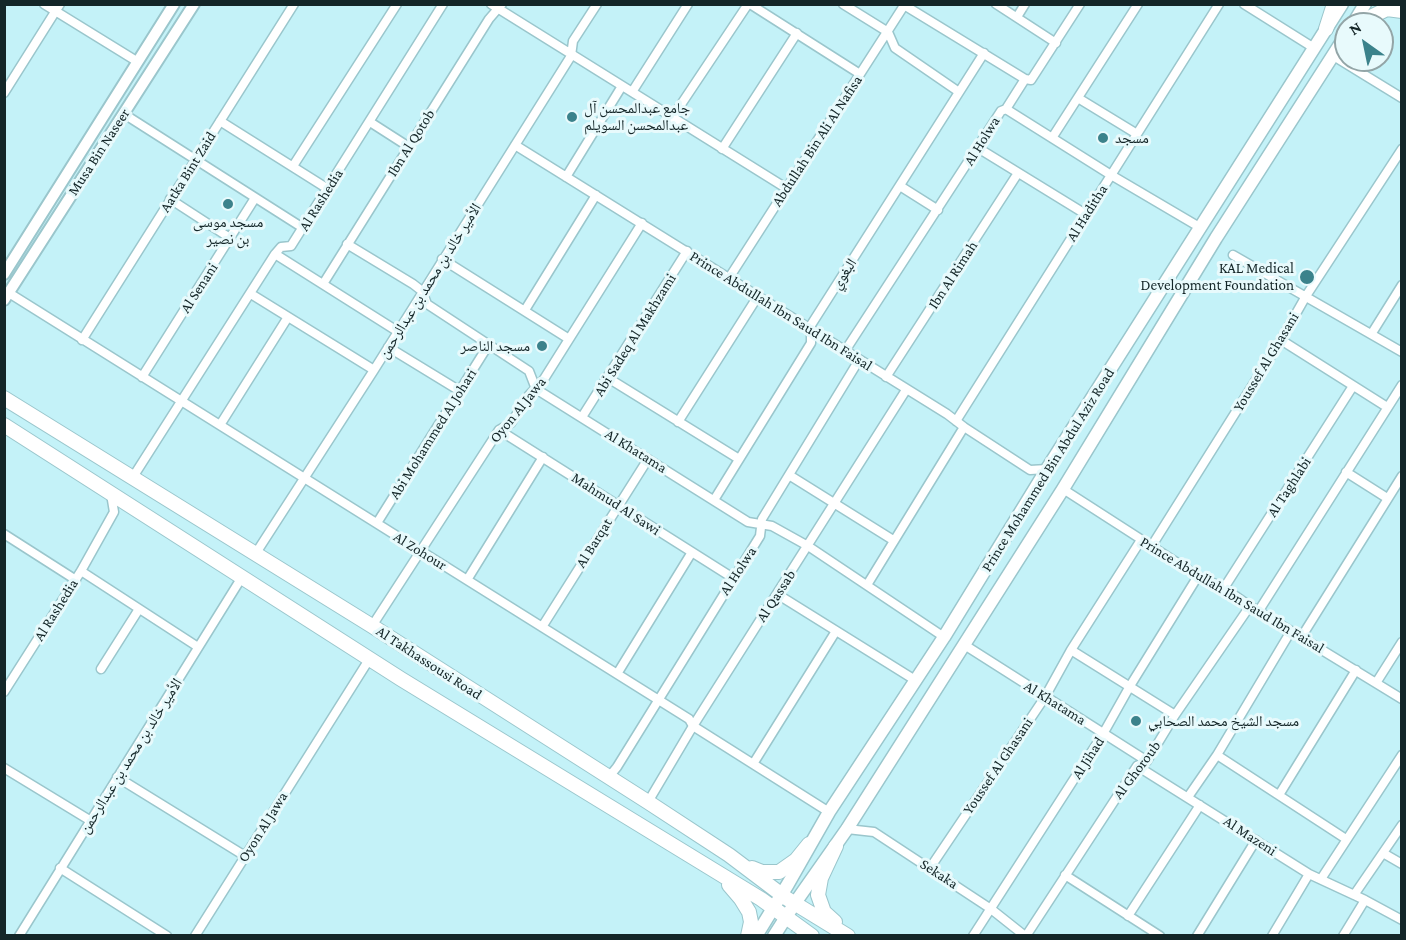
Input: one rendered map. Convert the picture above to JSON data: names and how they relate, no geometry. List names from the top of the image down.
{
  "streets": {
    "main road": ["Prince Mohammed Bin Abdul Aziz Road", "Al Takhassousi Road"],
    "street": [
      "Abdullah Bin Ali Al Nafisa",
      "Al Holwa",
      "Ibn Al Qotob",
      "Musa Bin Naseer",
      "Aatka Bint Zaid",
      "Al Rashedia",
      "Al Haditha",
      "البغوي",
      "Ibn Al Rimah",
      "الأمير خالد بن محمد بن عبدالرحمن",
      "Al Senani",
      "Prince Abdullah Ibn Saud Ibn Faisal",
      "Abi Sadeq Al Makhzami",
      "Youssef Al Ghasani",
      "Oyon Al Jawa",
      "Abi Mohammed Al Johari",
      "Al Khatama",
      "Al Taghlabi",
      "Mahmud Al Sawi",
      "Al Barqat",
      "Al Zohour",
      "Al Qassab",
      "Al Jihad",
      "Al Ghoroub",
      "Al Mazeni",
      "Sekaka"
    ]
  },
  "crossings": [
    ["Abdullah Bin Ali Al Nafisa", "Prince Abdullah Ibn Saud Ibn Faisal"],
    ["Al Holwa", "Prince Abdullah Ibn Saud Ibn Faisal"],
    ["Al Holwa", "Al Khatama"],
    ["Al Holwa", "Mahmud Al Sawi"],
    ["Al Holwa", "Al Zohour"],
    ["Al Holwa", "Al Takhassousi Road"],
    ["Ibn Al Qotob", "Al Khatama"],
    ["Musa Bin Naseer", "Al Zohour"],
    ["Aatka Bint Zaid", "Al Zohour"],
    ["Al Rashedia", "Al Zohour"],
    ["Al Rashedia", "Al Takhassousi Road"],
    ["Al Haditha", "Prince Abdullah Ibn Saud Ibn Faisal"],
    ["البغوي", "Prince Abdullah Ibn Saud Ibn Faisal"],
    ["البغوي", "Al Khatama"],
    ["Ibn Al Rimah", "Prince Abdullah Ibn Saud Ibn Faisal"],
    ["الأمير خالد بن محمد بن عبدالرحمن", "Prince Abdullah Ibn Saud Ibn Faisal"],
    ["الأمير خالد بن محمد بن عبدالرحمن", "Al Khatama"],
    ["الأمير خالد بن محمد بن عبدالرحمن", "Al Zohour"],
    ["الأمير خالد بن محمد بن عبدالرحمن", "Al Takhassousi Road"],
    ["Al Senani", "Al Zohour"],
    ["Prince Abdullah Ibn Saud Ibn Faisal", "Abi Sadeq Al Makhzami"],
    ["Prince Abdullah Ibn Saud Ibn Faisal", "Youssef Al Ghasani"],
    ["Prince Abdullah Ibn Saud Ibn Faisal", "Oyon Al Jawa"],
    ["Prince Abdullah Ibn Saud Ibn Faisal", "Prince Mohammed Bin Abdul Aziz Road"],
    ["Prince Abdullah Ibn Saud Ibn Faisal", "Al Taghlabi"],
    ["Prince Abdullah Ibn Saud Ibn Faisal", "Al Qassab"],
    ["Prince Abdullah Ibn Saud Ibn Faisal", "Al Jihad"],
    ["Prince Abdullah Ibn Saud Ibn Faisal", "Al Ghoroub"],
    ["Abi Sadeq Al Makhzami", "Al Khatama"],
    ["Youssef Al Ghasani", "Al Khatama"],
    ["Youssef Al Ghasani", "Sekaka"],
    ["Oyon Al Jawa", "Al Khatama"],
    ["Oyon Al Jawa", "Mahmud Al Sawi"],
    ["Oyon Al Jawa", "Al Zohour"],
    ["Oyon Al Jawa", "Al Takhassousi Road"],
    ["Abi Mohammed Al Johari", "Al Khatama"],
    ["Abi Mohammed Al Johari", "Al Zohour"],
    ["Al Khatama", "Prince Mohammed Bin Abdul Aziz Road"],
    ["Al Khatama", "Al Barqat"],
    ["Al Khatama", "Al Qassab"],
    ["Al Khatama", "Al Jihad"],
    ["Al Khatama", "Al Ghoroub"],
    ["Prince Mohammed Bin Abdul Aziz Road", "Al Zohour"],
    ["Prince Mohammed Bin Abdul Aziz Road", "Al Takhassousi Road"],
    ["Prince Mohammed Bin Abdul Aziz Road", "Sekaka"],
    ["Mahmud Al Sawi", "Al Barqat"],
    ["Al Barqat", "Al Zohour"],
    ["Al Zohour", "Al Qassab"],
    ["Al Qassab", "Al Takhassousi Road"],
    ["Al Jihad", "Sekaka"],
    ["Al Ghoroub", "Al Mazeni"],
    ["Al Ghoroub", "Sekaka"]
  ],
  "places": [
    "جامع عبدالمحسن آل عبدالمحسن السويلم",
    "مسجد",
    "مسجد موسى بن نصير",
    "KAL Medical Development Foundation",
    "مسجد الناصر",
    "مسجد الشيخ محمد الصحابي"
  ],
  "north": "top left"
}
